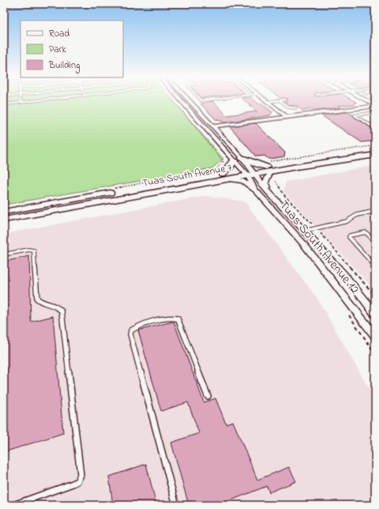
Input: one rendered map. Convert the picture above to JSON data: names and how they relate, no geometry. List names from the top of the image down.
{
  "streets": {
    "street": ["Tuas South Avenue 7", "Tuas South Avenue 12"]
  },
  "crossings": [
    ["Tuas South Avenue 7", "Tuas South Avenue 12"]
  ],
  "legend": ["Road", "Park", "Building"]
}
